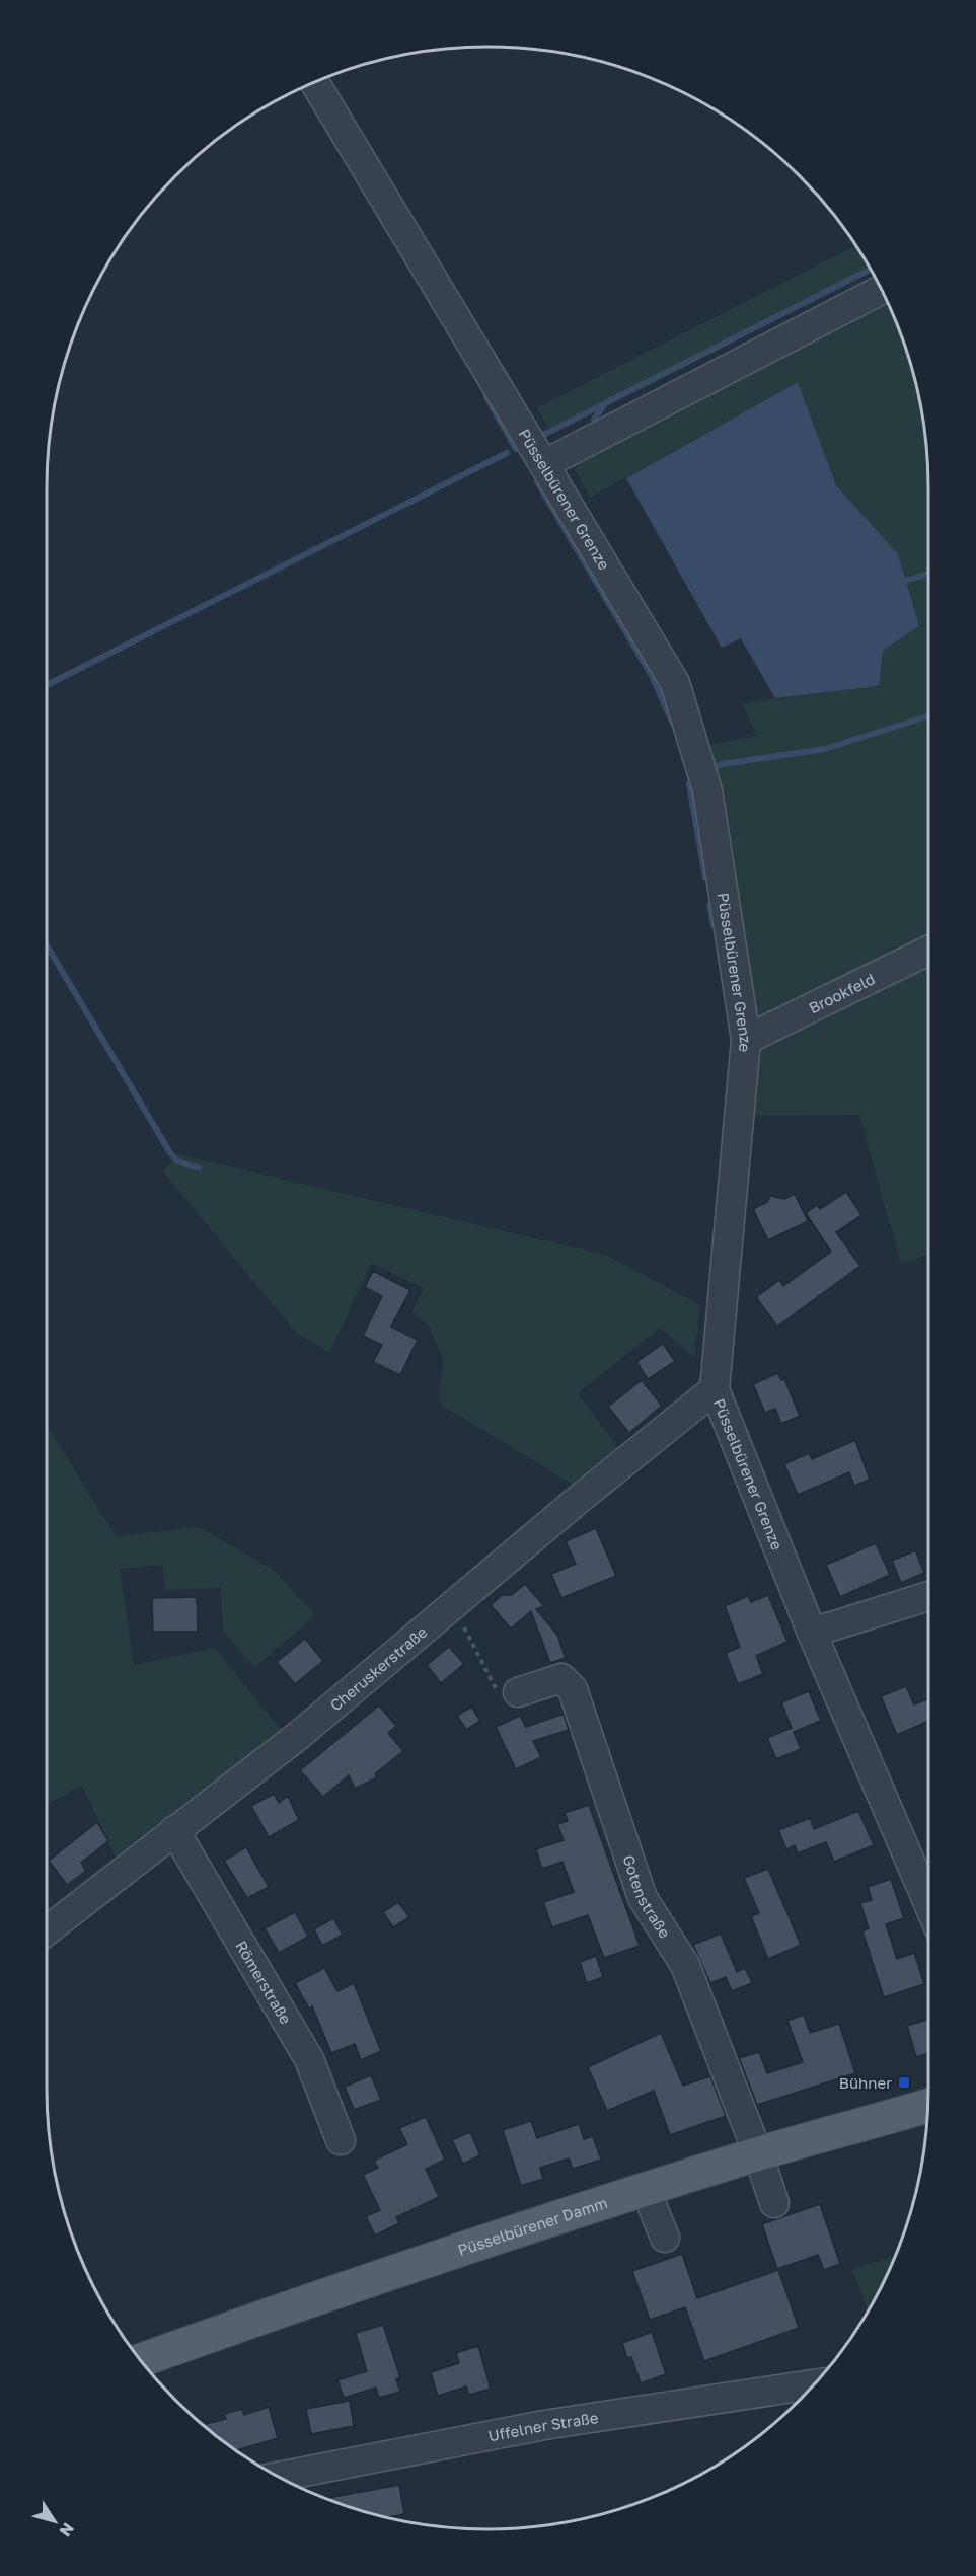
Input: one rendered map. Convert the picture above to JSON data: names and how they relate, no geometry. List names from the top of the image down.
{
  "streets": {
    "main road": ["Püsselbürener Damm"],
    "street": [
      "Püsselbürener Grenze",
      "Brookfeld",
      "Cheruskerstraße",
      "Gotenstraße",
      "Römerstraße",
      "Uffelner Straße"
    ]
  },
  "crossings": [
    ["Püsselbürener Grenze", "Brookfeld"],
    ["Püsselbürener Grenze", "Cheruskerstraße"],
    ["Cheruskerstraße", "Römerstraße"],
    ["Gotenstraße", "Püsselbürener Damm"]
  ],
  "places": {
    "transit": ["Bühner"]
  },
  "north": "bottom right"
}
